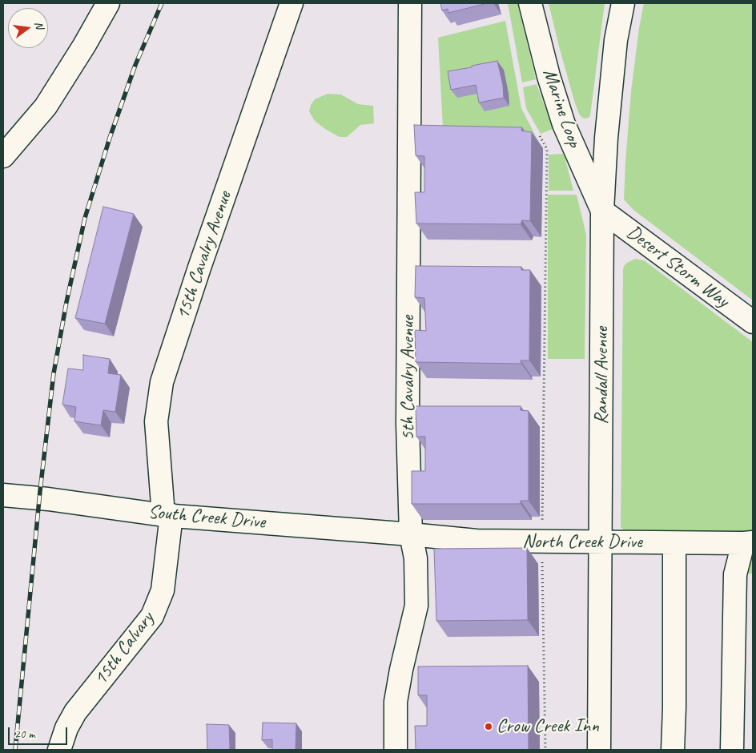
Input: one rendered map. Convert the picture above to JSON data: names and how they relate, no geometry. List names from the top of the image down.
{
  "streets": {
    "street": [
      "Marine Loop",
      "15th Cavalry Avenue",
      "Desert Storm Way",
      "Randall Avenue",
      "5th Cavalry Avenue",
      "South Creek Drive",
      "North Creek Drive",
      "15th Calvary"
    ]
  },
  "crossings": [
    ["Marine Loop", "Desert Storm Way"],
    ["Marine Loop", "Randall Avenue"],
    ["15th Cavalry Avenue", "South Creek Drive"],
    ["15th Cavalry Avenue", "15th Calvary"],
    ["Desert Storm Way", "Randall Avenue"],
    ["Randall Avenue", "North Creek Drive"],
    ["5th Cavalry Avenue", "South Creek Drive"],
    ["5th Cavalry Avenue", "North Creek Drive"],
    ["South Creek Drive", "North Creek Drive"],
    ["South Creek Drive", "15th Calvary"]
  ],
  "places": ["Crow Creek Inn"],
  "scale_bar": "20 m",
  "north": "right"
}
